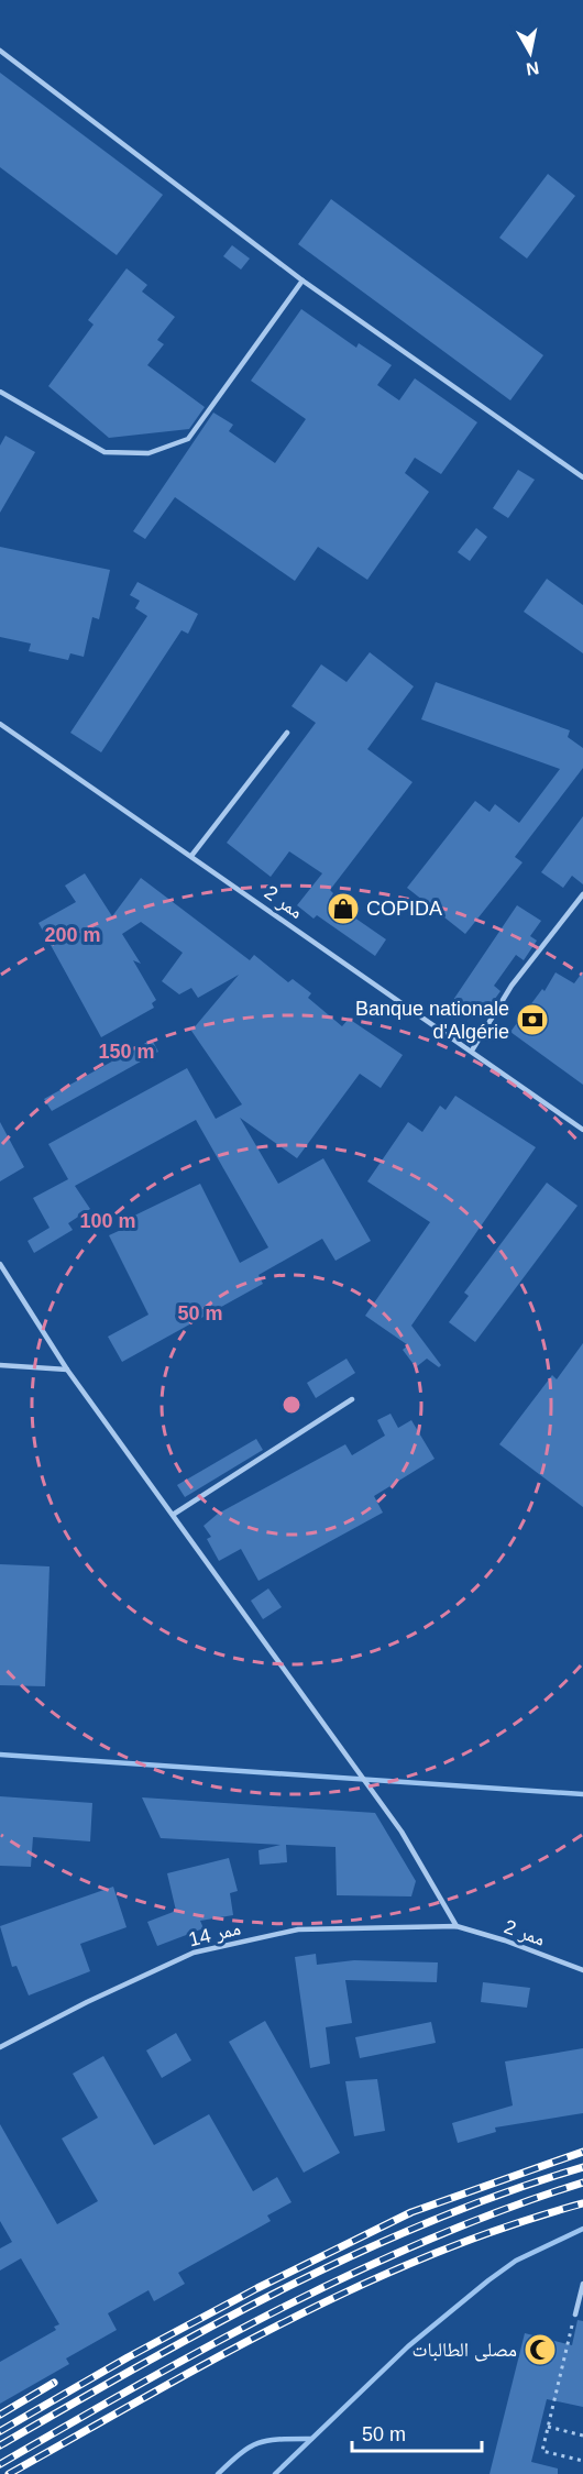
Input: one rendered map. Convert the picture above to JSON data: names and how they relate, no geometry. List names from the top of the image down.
{
  "streets": {
    "lane": ["ممر 2", "ممر 14"]
  },
  "crossings": [
    ["ممر 2", "ممر 14"]
  ],
  "places": {
    "shop": ["COPIDA"],
    "bank": ["Banque nationale d'Algérie"],
    "mosque": ["مصلى الطالبات"]
  },
  "scale_bar": "50 m",
  "north": "bottom",
  "rings": [
    "200 m",
    "150 m",
    "100 m",
    "50 m"
  ]
}
